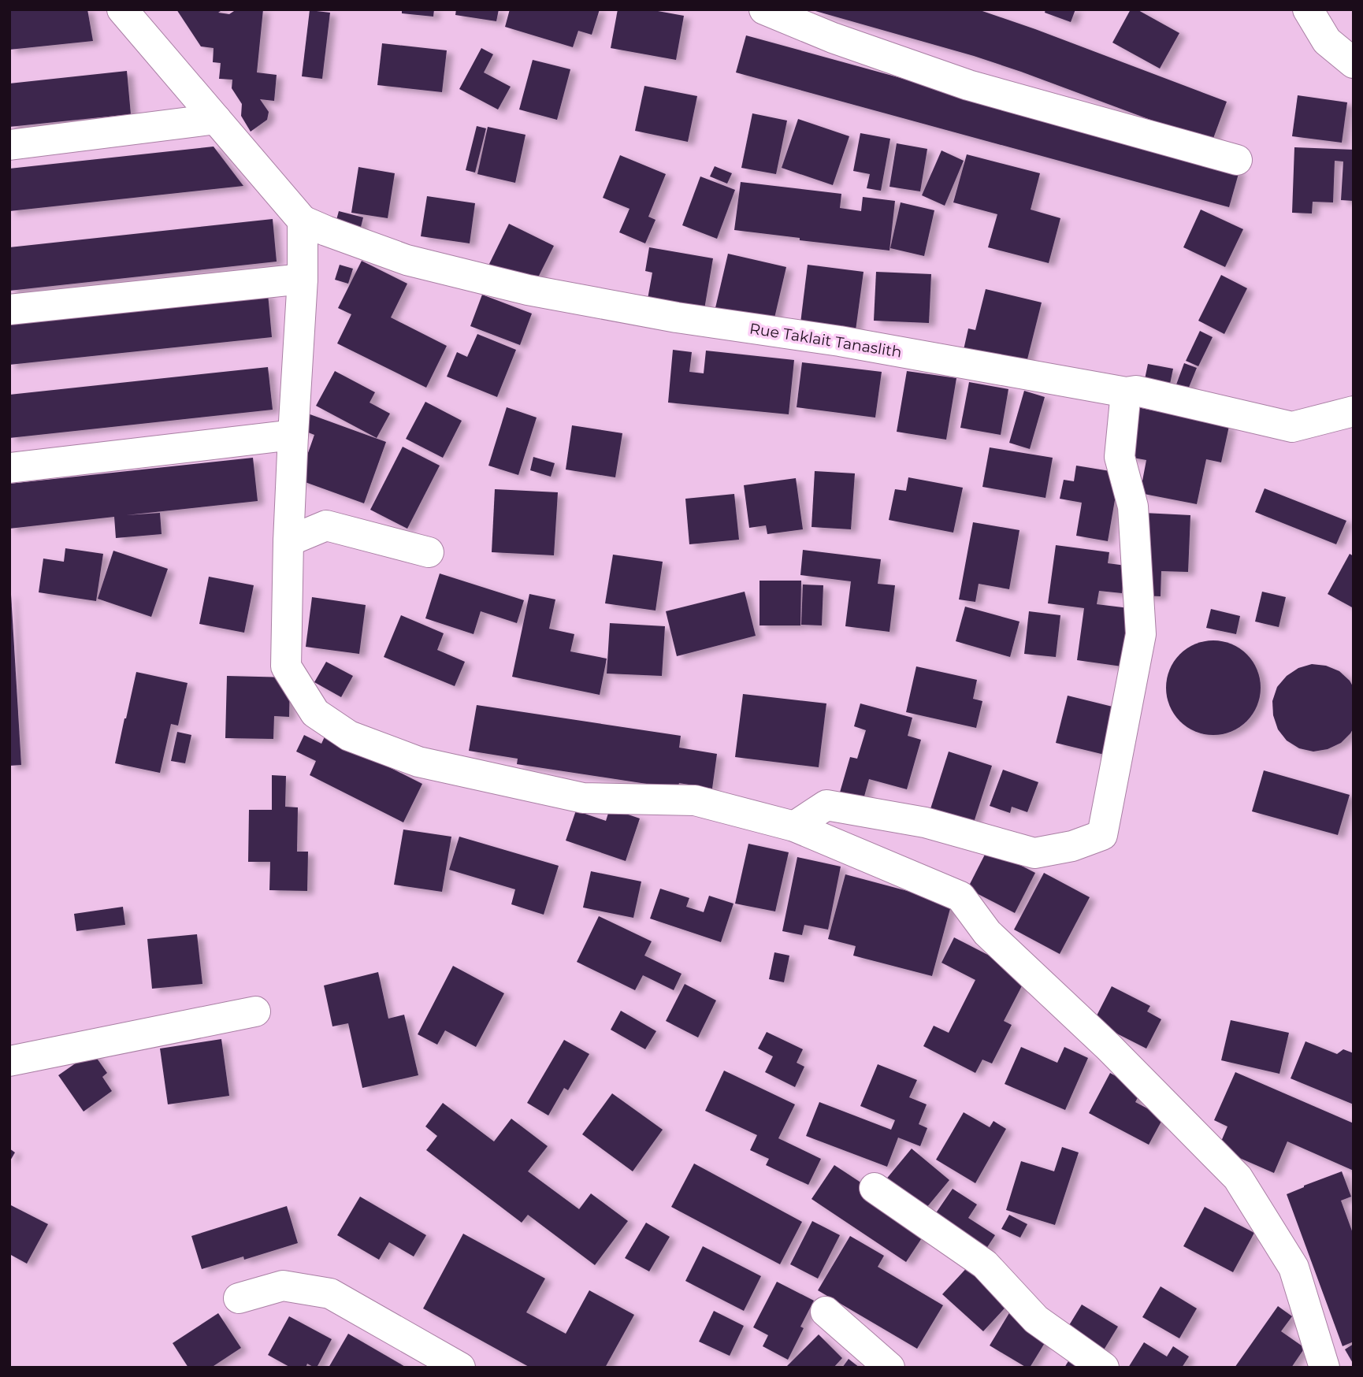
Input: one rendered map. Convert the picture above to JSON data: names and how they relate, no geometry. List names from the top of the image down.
{
  "streets": {
    "street": ["Rue Taklait Tanaslith"]
  }
}
